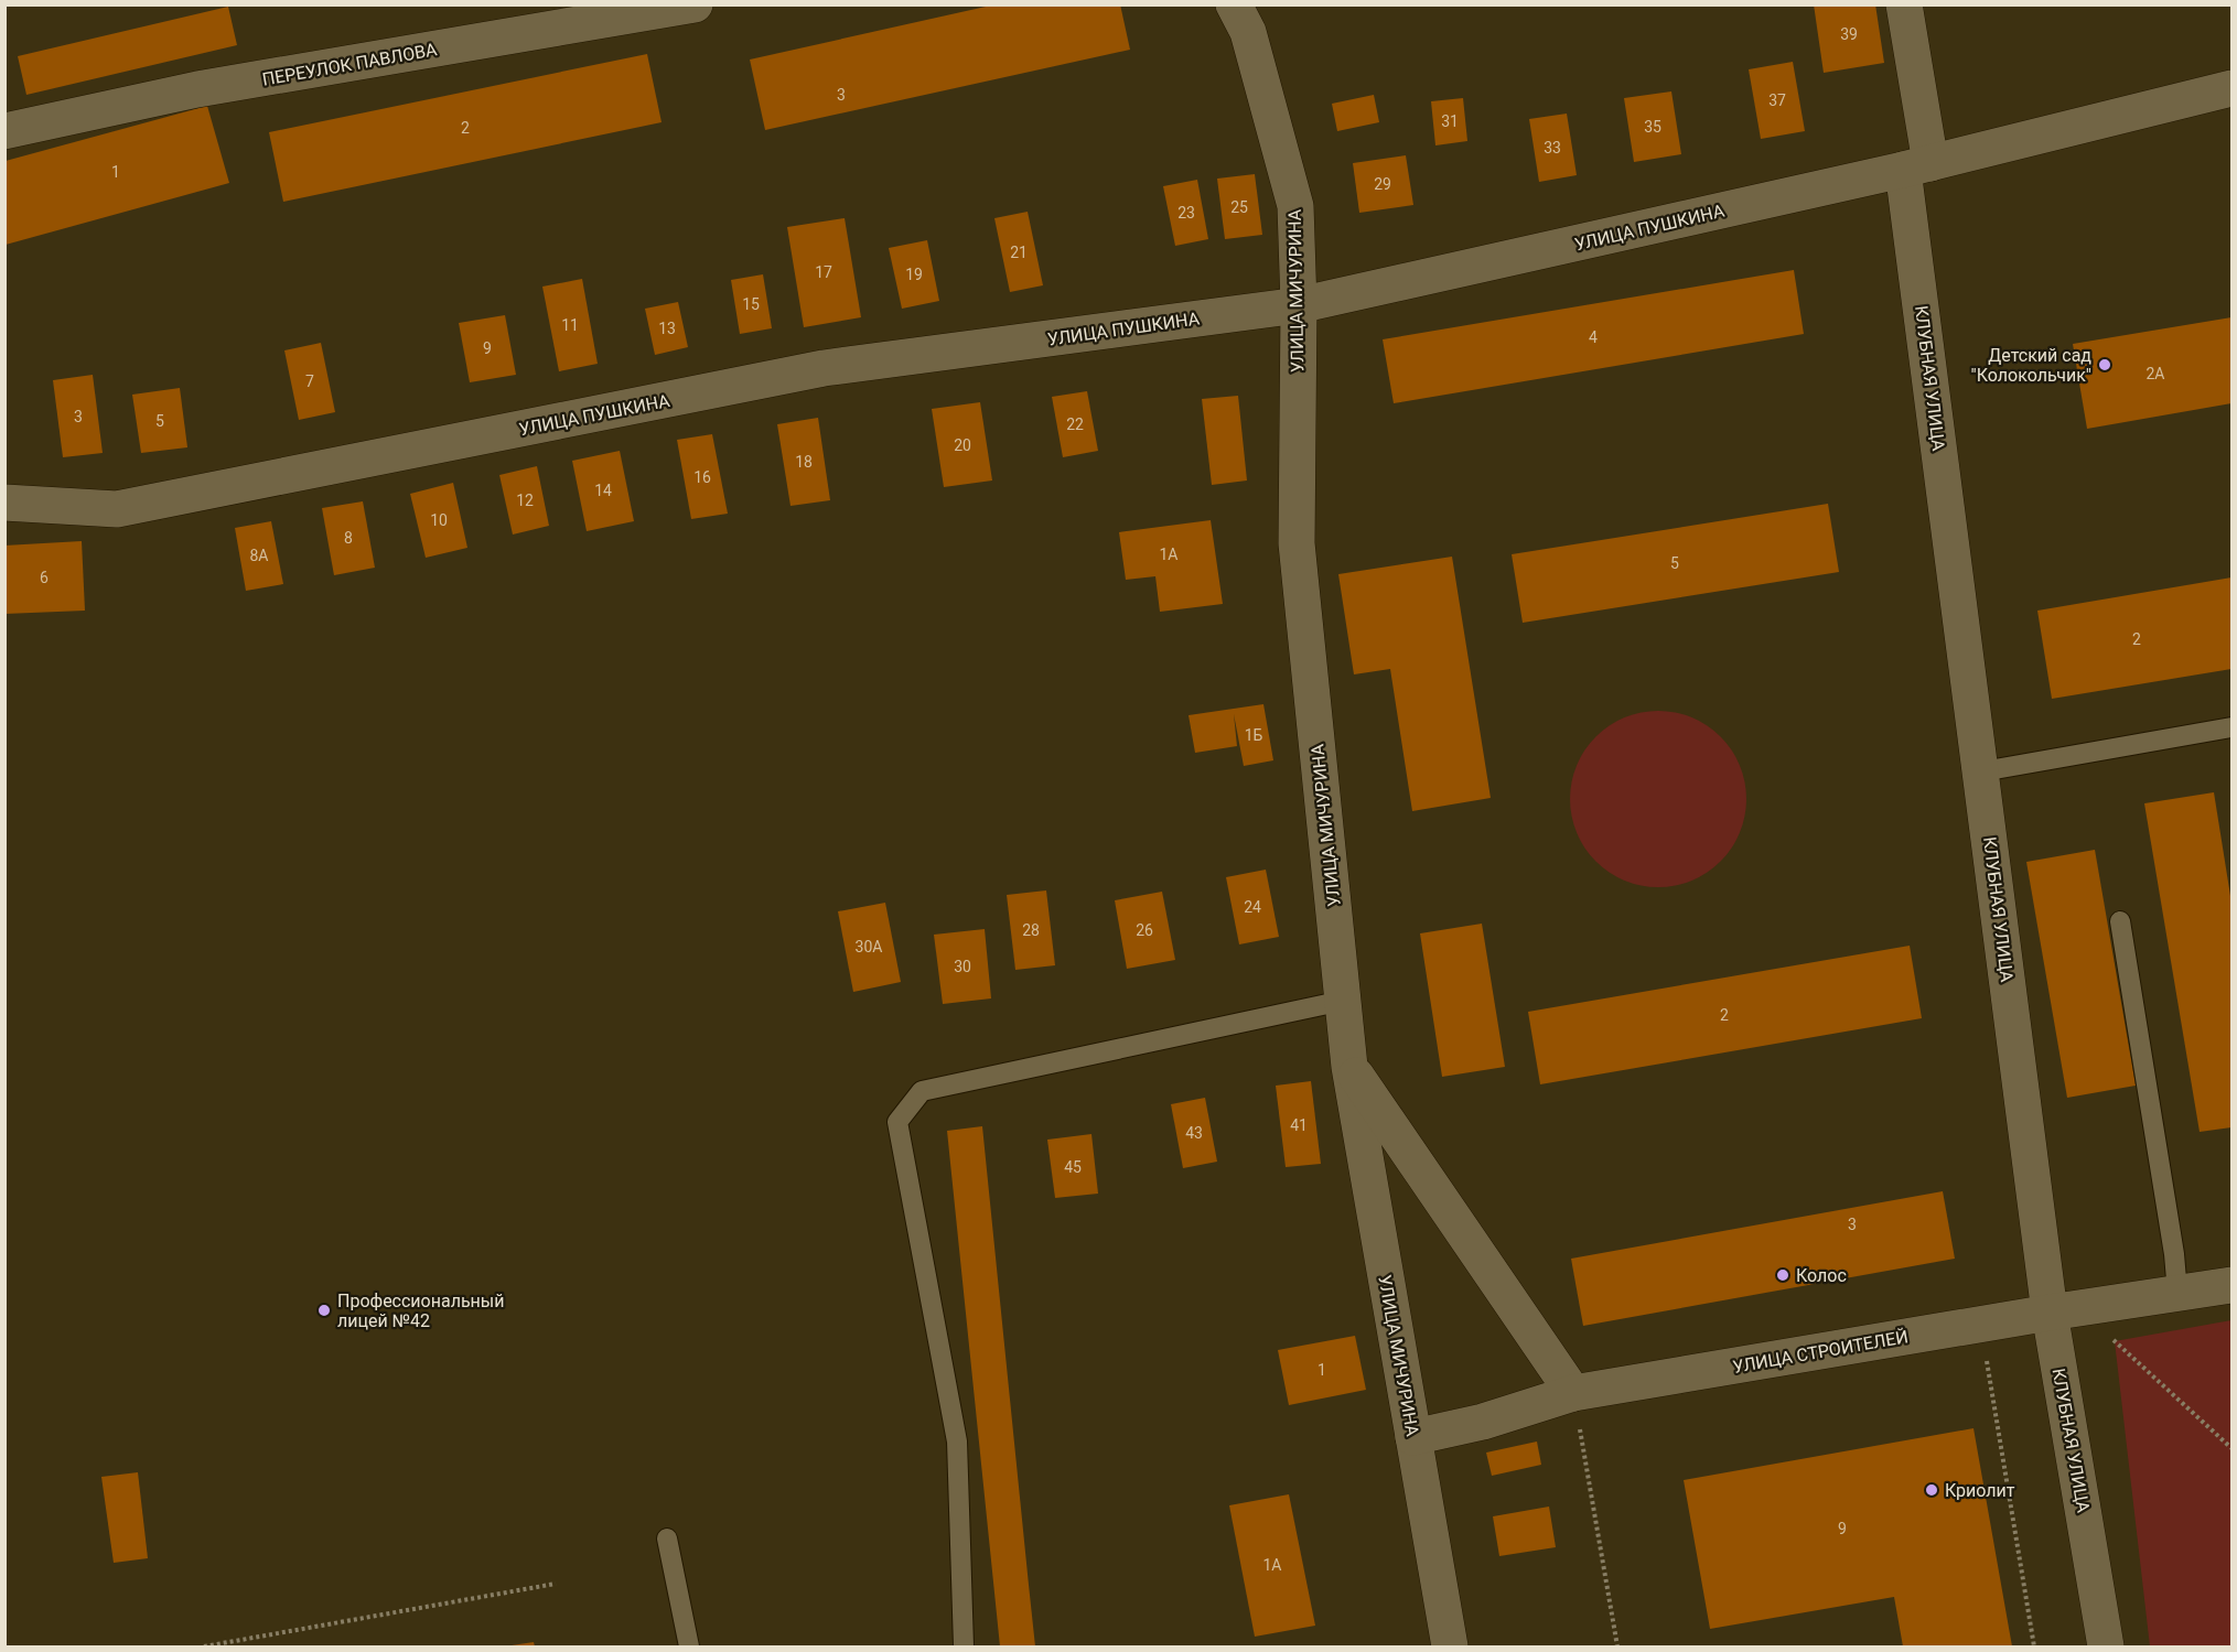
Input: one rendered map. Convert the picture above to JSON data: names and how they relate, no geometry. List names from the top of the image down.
{
  "streets": {
    "street": [
      "ПЕРЕУЛОК ПАВЛОВА",
      "УЛИЦА ПУШКИНА",
      "УЛИЦА МИЧУРИНА",
      "КЛУБНАЯ УЛИЦА",
      "УЛИЦА СТРОИТЕЛЕЙ"
    ]
  },
  "crossings": [
    ["УЛИЦА ПУШКИНА", "УЛИЦА МИЧУРИНА"],
    ["УЛИЦА ПУШКИНА", "КЛУБНАЯ УЛИЦА"],
    ["УЛИЦА МИЧУРИНА", "УЛИЦА СТРОИТЕЛЕЙ"],
    ["КЛУБНАЯ УЛИЦА", "УЛИЦА СТРОИТЕЛЕЙ"]
  ],
  "places": [
    "Детский сад \"Колокольчик\"",
    "Колос",
    "Профессиональный лицей №42",
    "Криолит"
  ],
  "house_numbers": [
    "39",
    "3",
    "37",
    "31",
    "35",
    "2",
    "33",
    "1",
    "29",
    "25",
    "23",
    "21",
    "17",
    "19",
    "15",
    "11",
    "13",
    "4",
    "9",
    "2А",
    "7",
    "3",
    "5",
    "22",
    "20",
    "18",
    "16",
    "14",
    "12",
    "10",
    "8",
    "1А",
    "8А",
    "5",
    "6",
    "2",
    "1Б",
    "24",
    "28",
    "26",
    "30А",
    "30",
    "2",
    "41",
    "43",
    "45",
    "3",
    "1",
    "9",
    "1А"
  ]
}
